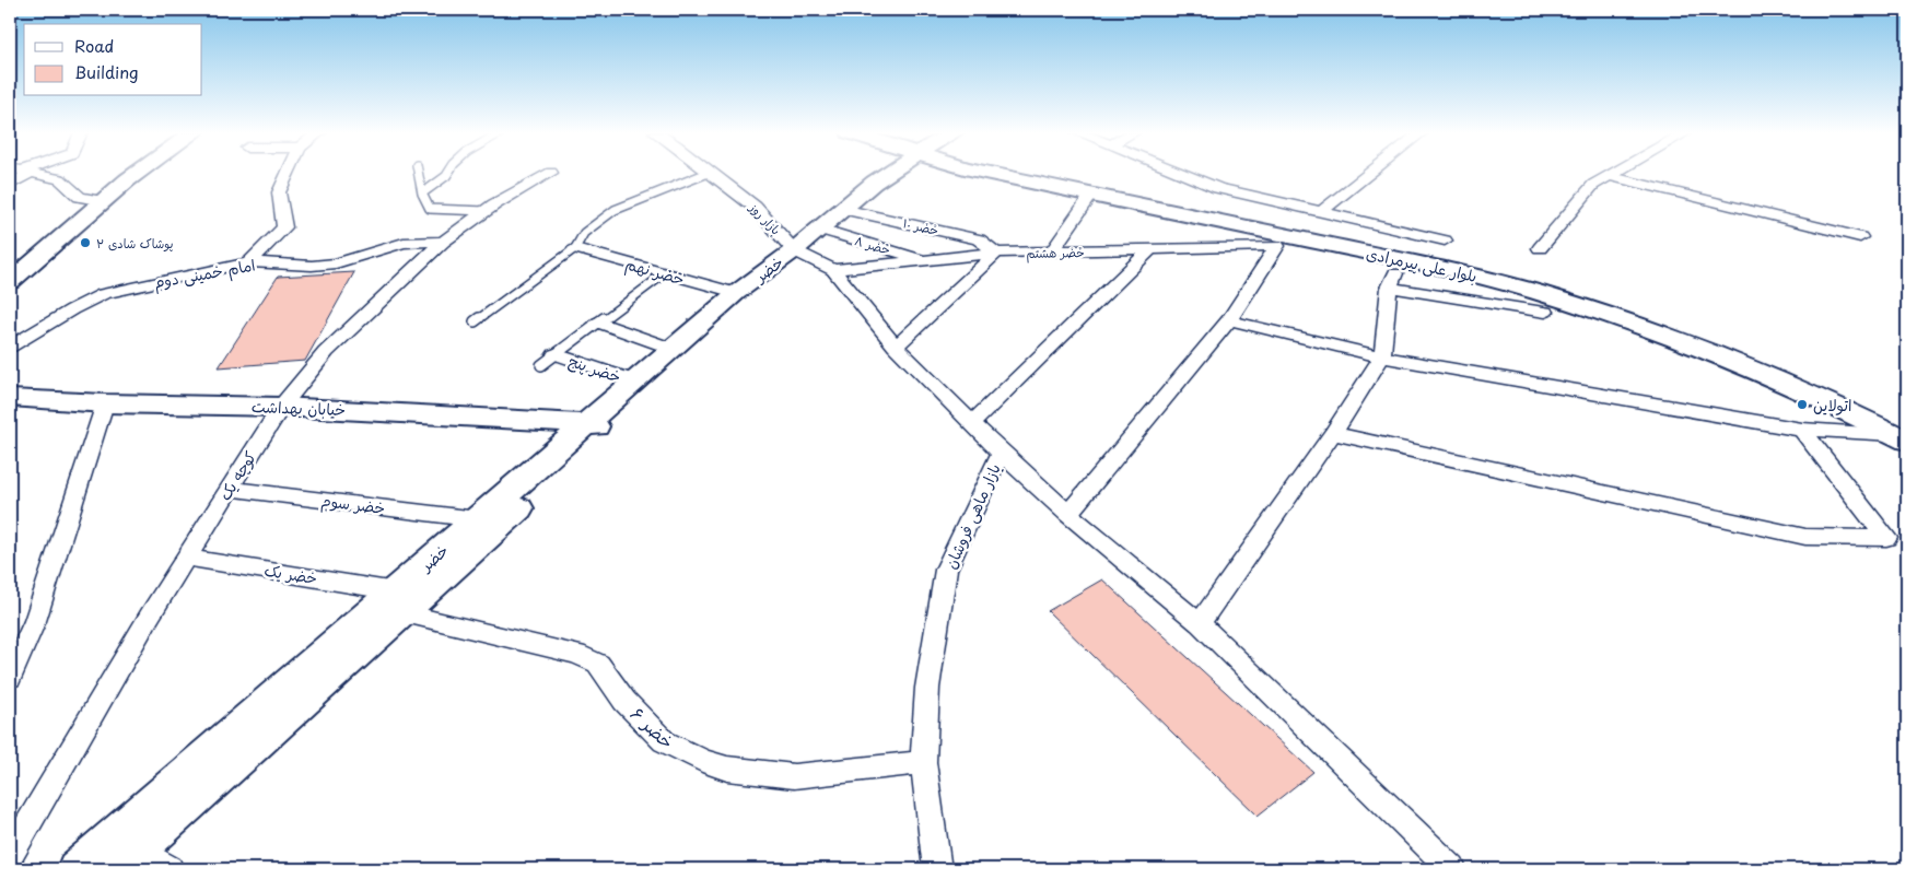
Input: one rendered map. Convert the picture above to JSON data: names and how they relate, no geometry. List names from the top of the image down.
{
  "streets": {
    "main road": ["بلوار علی پیرمرادی", "خضر", "خیابان بهداشت"],
    "street": [
      "بازار روز",
      "خضر ۱۰",
      "خضر ۸",
      "خضر هشتم",
      "خضر نهم",
      "امام خمینی دوم",
      "خضر پنج",
      "کوچه یک",
      "خضر سوم",
      "بازار ماهی فروشان",
      "خضر یک",
      "خضر ۶"
    ]
  },
  "crossings": [
    ["بازار روز", "خضر"],
    ["بازار روز", "بازار ماهی فروشان"],
    ["خضر ۱۰", "خضر هشتم"],
    ["خضر ۱۰", "خضر"],
    ["خضر ۸", "خضر هشتم"],
    ["خضر ۸", "خضر"],
    ["خضر هشتم", "بازار ماهی فروشان"],
    ["خضر", "خضر نهم"],
    ["خضر", "خضر پنج"],
    ["خضر", "خیابان بهداشت"],
    ["خضر", "خضر سوم"],
    ["خضر", "بازار ماهی فروشان"],
    ["خضر", "خضر یک"],
    ["خضر", "خضر ۶"],
    ["امام خمینی دوم", "کوچه یک"],
    ["خیابان بهداشت", "کوچه یک"],
    ["کوچه یک", "خضر سوم"],
    ["کوچه یک", "خضر یک"],
    ["بازار ماهی فروشان", "خضر ۶"],
    ["خضر یک", "خضر ۶"]
  ],
  "places": ["پوشاک شادی ۲", "اتولاین"],
  "legend": ["Road", "Building"]
}
